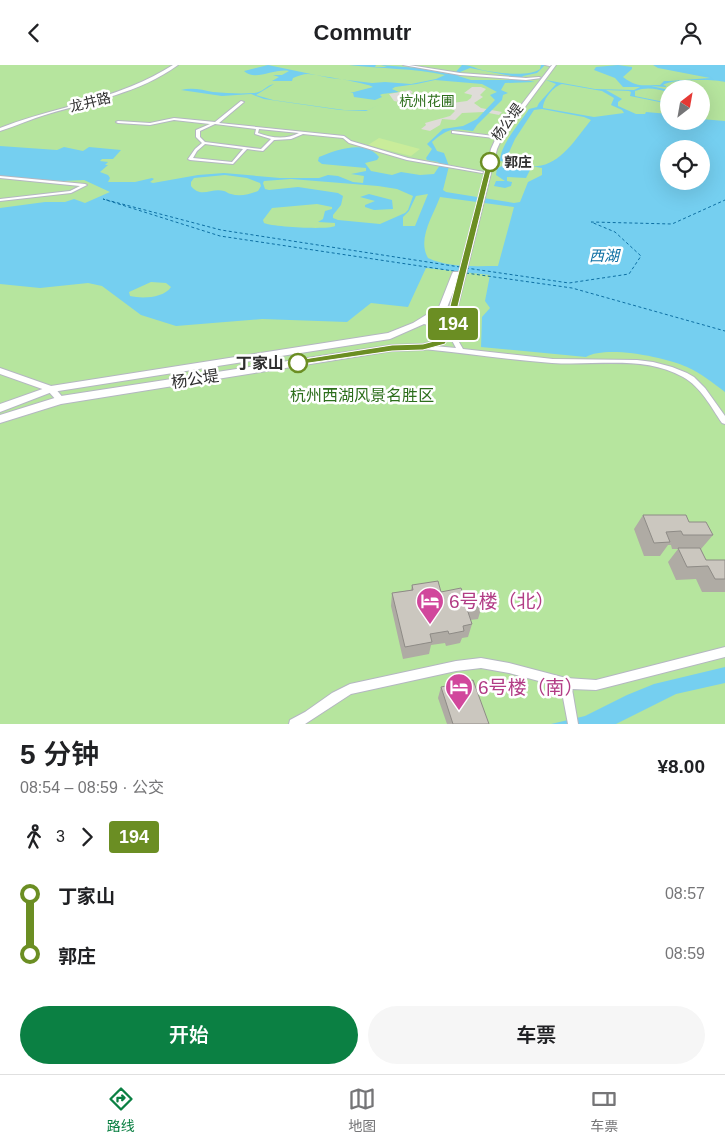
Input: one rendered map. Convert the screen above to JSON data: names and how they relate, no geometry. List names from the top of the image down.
{
  "streets": {
    "main road": ["杨公堤"],
    "street": ["龙井路"]
  },
  "water": ["西湖"],
  "parks": ["杭州花圃", "杭州西湖风景名胜区"],
  "places": {
    "other": ["郭庄", "丁家山"],
    "hotel": ["6号楼（北）", "6号楼（南）"]
  },
  "lines": ["bus line 194"],
  "north": "top right",
  "page": {
    "header": "Commutr",
    "on_map": "194",
    "heading": ["5 分钟", "08:54 – 08:59 · 公交", "¥8.00"],
    "legs": ["3", "194"],
    "list": [
      {
        "name": "丁家山",
        "value": "08:57"
      },
      {
        "name": "郭庄",
        "value": "08:59"
      }
    ],
    "buttons": ["开始", "车票"],
    "tabs": ["路线", "地图", "车票"]
  }
}
